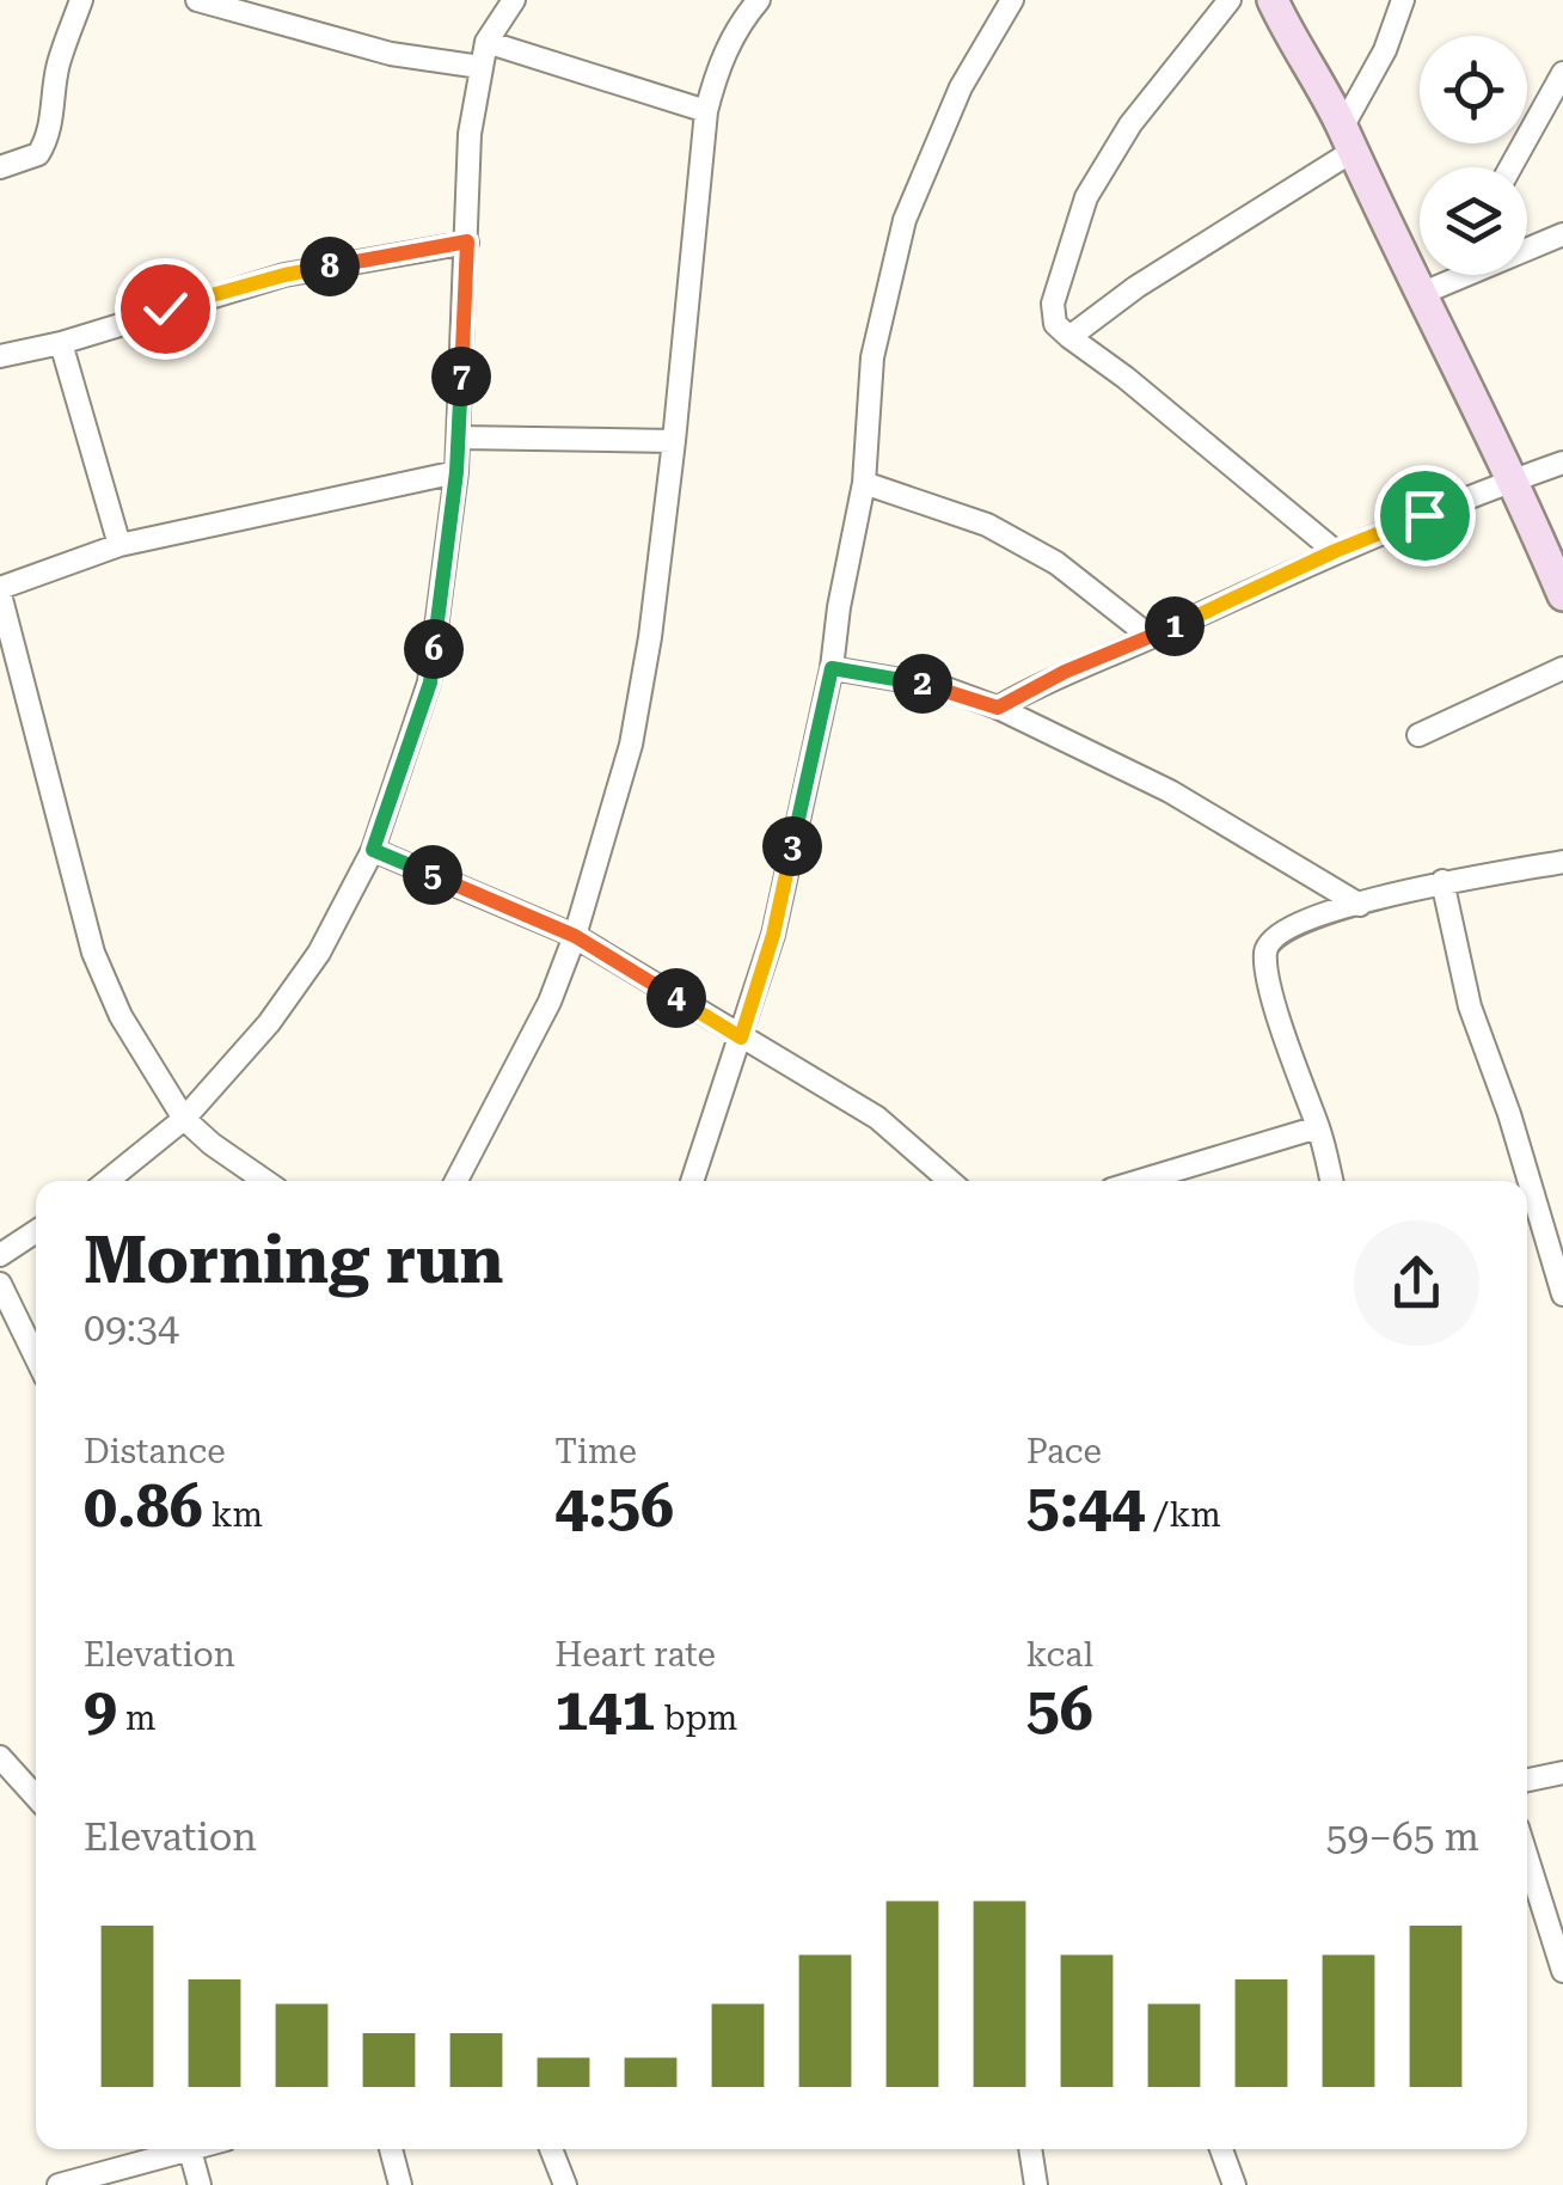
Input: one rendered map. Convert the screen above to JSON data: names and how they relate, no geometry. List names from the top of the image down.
{
  "page": {
    "pins": [
      "8",
      "7",
      "1",
      "6",
      "2",
      "3",
      "5",
      "4"
    ],
    "heading": ["Morning run", "09:34"],
    "stats": [
      ["Distance", "0.86 km"],
      ["Time", "4:56"],
      ["Pace", "5:44 /km"],
      ["Elevation", "9 m"],
      ["Heart rate", "141 bpm"],
      ["kcal", "56"]
    ],
    "chart": ["Elevation", "59–65 m"]
  }
}
